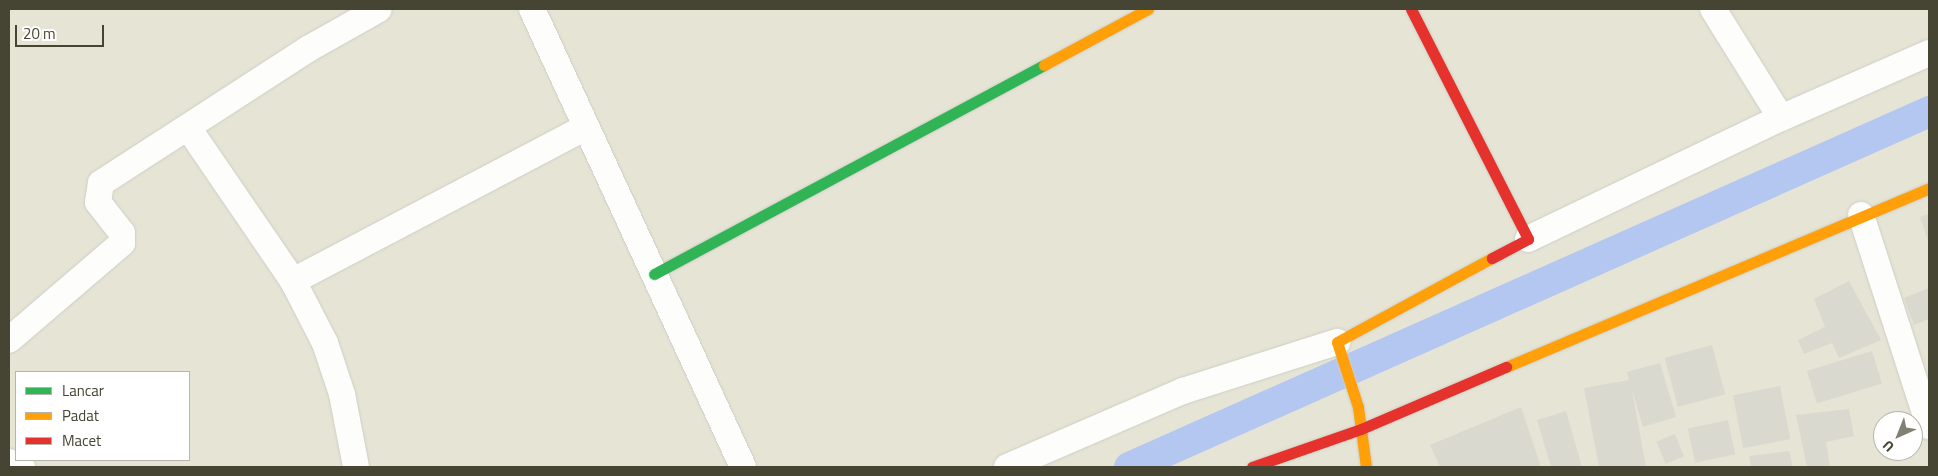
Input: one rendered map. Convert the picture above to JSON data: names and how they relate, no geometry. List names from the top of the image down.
{
  "legend": ["Lancar", "Padat", "Macet"],
  "scale_bar": "20 m",
  "north": "bottom left"
}
